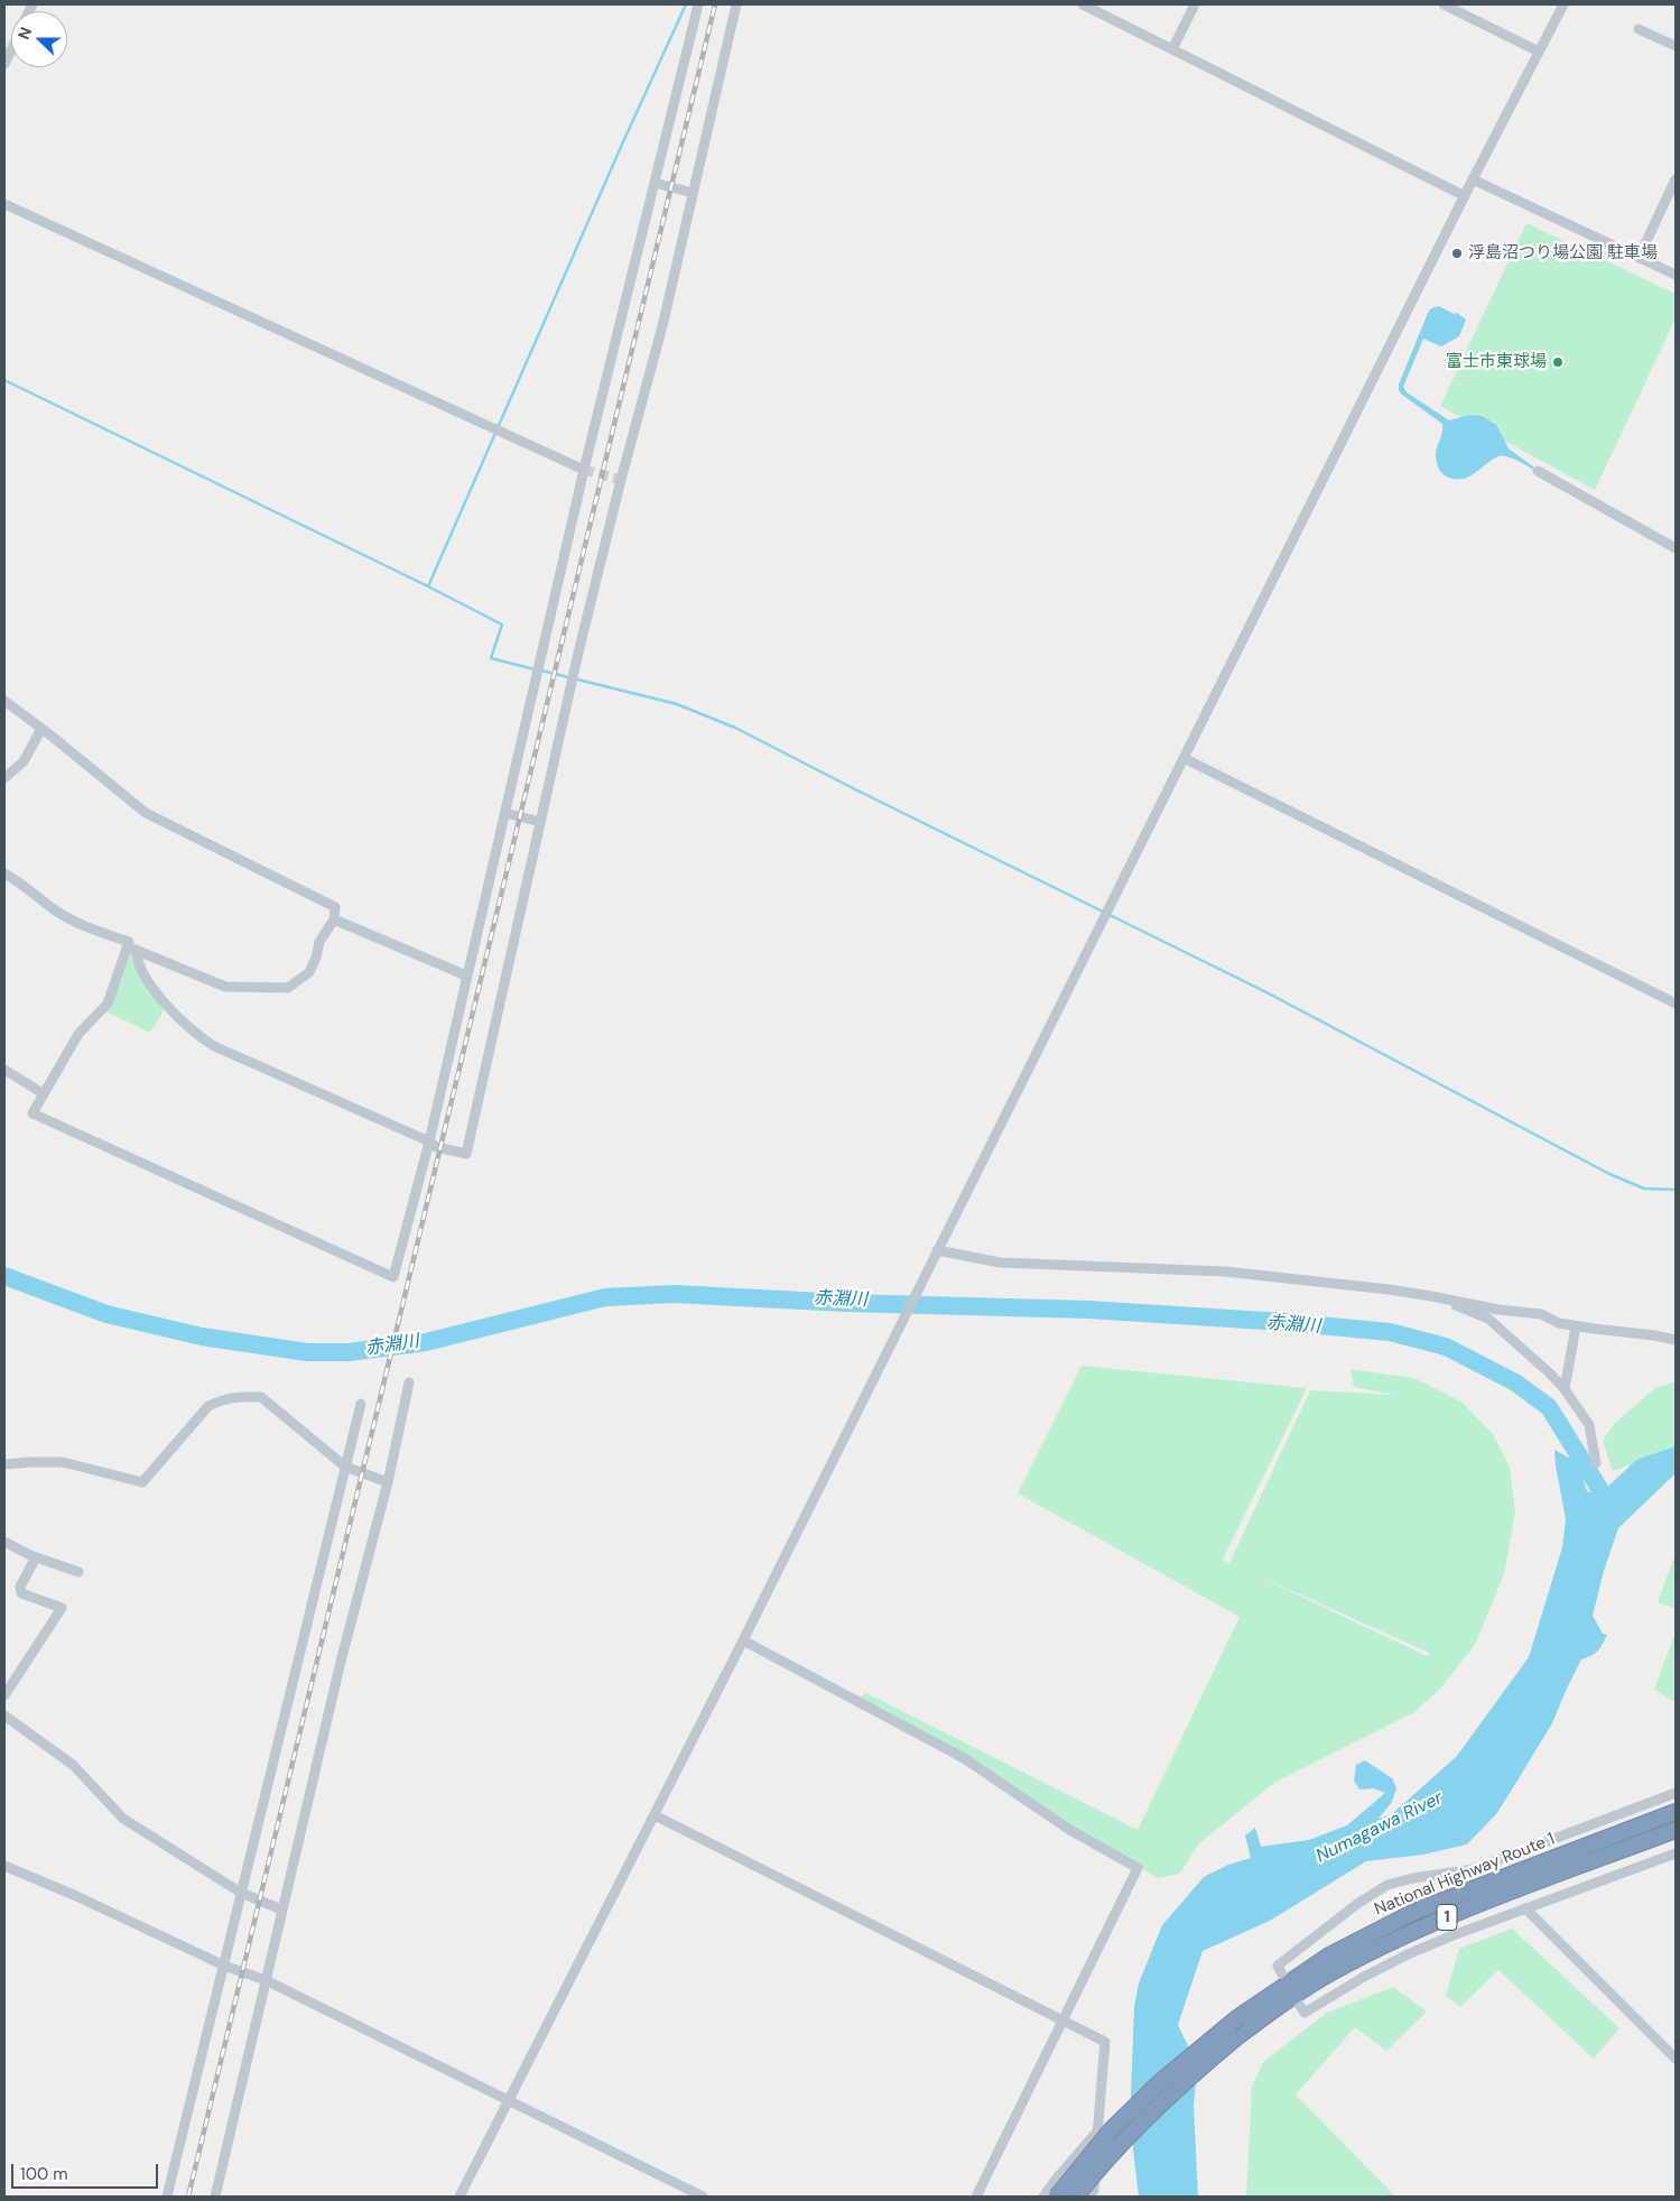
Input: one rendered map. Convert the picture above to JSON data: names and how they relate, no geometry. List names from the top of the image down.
{
  "streets": {
    "highway": ["National Highway Route 1", "1"]
  },
  "water": ["赤淵川", "Numagawa River"],
  "places": ["浮島沼つり場公園 駐車場", "富士市東球場"],
  "scale_bar": "100 m",
  "north": "left"
}
